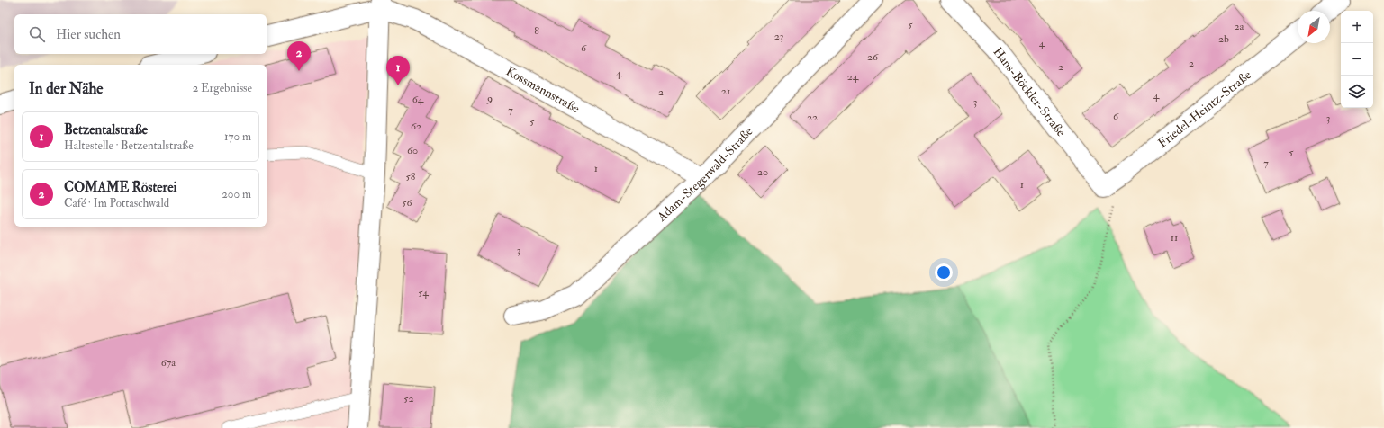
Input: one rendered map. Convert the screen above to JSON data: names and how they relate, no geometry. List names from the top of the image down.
{
  "streets": {
    "street": [
      "Kossmannstraße",
      "Hans-Böckler-Straße",
      "Friedel-Heintz-Straße",
      "Adam-Stegerwald-Straße"
    ]
  },
  "crossings": [
    ["Kossmannstraße", "Adam-Stegerwald-Straße"],
    ["Hans-Böckler-Straße", "Friedel-Heintz-Straße"]
  ],
  "house_numbers": [
    "5",
    "2a",
    "8",
    "23",
    "2b",
    "4",
    "6",
    "26",
    "2",
    "2",
    "4",
    "24",
    "21",
    "2",
    "4",
    "9",
    "64",
    "3",
    "7",
    "6",
    "22",
    "3",
    "5",
    "62",
    "60",
    "5",
    "7",
    "1",
    "20",
    "58",
    "1",
    "56",
    "11",
    "3",
    "54",
    "67a",
    "52"
  ],
  "north": "bottom left",
  "page": {
    "map_buttons": ["+", "−"],
    "search": "Hier suchen",
    "pins": ["2", "1"],
    "heading": ["In der Nähe", "2 Ergebnisse"],
    "list": [
      {
        "mark": "1",
        "name": "Betzentalstraße",
        "note": "Haltestelle · Betzentalstraße",
        "value": "170 m"
      },
      {
        "mark": "2",
        "name": "COMAME Rösterei",
        "note": "Café · Im Pottaschwald",
        "value": "200 m"
      }
    ]
  }
}
